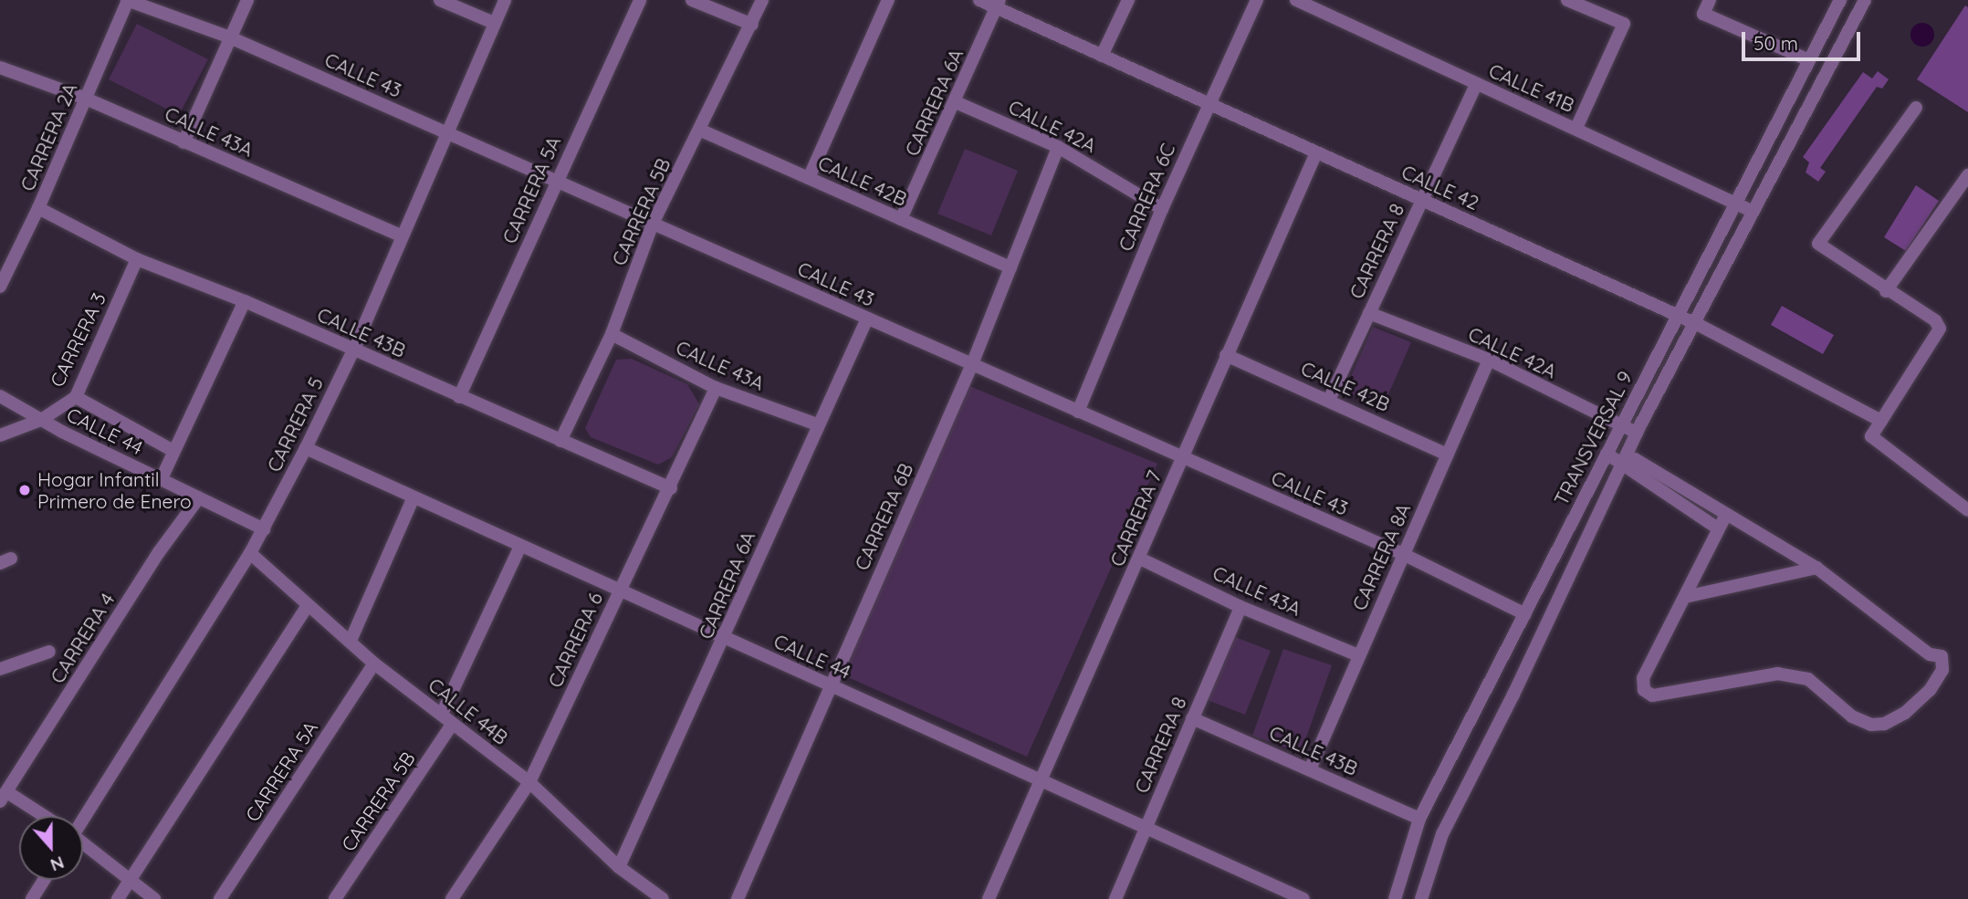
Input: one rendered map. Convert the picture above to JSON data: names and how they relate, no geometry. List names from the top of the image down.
{
  "streets": {
    "street": [
      "CALLE 43",
      "CALLE 41B",
      "CARRERA 6A",
      "CALLE 42A",
      "CALLE 43A",
      "CARRERA 2A",
      "CALLE 42B",
      "CALLE 42",
      "CARRERA 5A",
      "CARRERA 6C",
      "CARRERA 5B",
      "CARRERA 8",
      "CALLE 43B",
      "CARRERA 3",
      "CARRERA 5",
      "CALLE 44",
      "TRANSVERSAL 9",
      "CARRERA 6B",
      "CARRERA 7",
      "CARRERA 8A",
      "CARRERA 4",
      "CARRERA 6",
      "CALLE 44B"
    ]
  },
  "crossings": [
    ["CALLE 43", "CARRERA 6A"],
    ["CALLE 43", "CARRERA 2A"],
    ["CALLE 43", "CARRERA 5A"],
    ["CALLE 43", "CARRERA 6C"],
    ["CALLE 43", "CARRERA 5B"],
    ["CALLE 43", "CARRERA 5"],
    ["CALLE 43", "TRANSVERSAL 9"],
    ["CALLE 43", "CARRERA 6B"],
    ["CALLE 43", "CARRERA 7"],
    ["CALLE 43", "CARRERA 8A"],
    ["CALLE 41B", "CARRERA 8"],
    ["CALLE 41B", "TRANSVERSAL 9"],
    ["CARRERA 6A", "CALLE 42A"],
    ["CARRERA 6A", "CALLE 43A"],
    ["CARRERA 6A", "CALLE 42B"],
    ["CARRERA 6A", "CALLE 42"],
    ["CARRERA 6A", "CALLE 44"],
    ["CARRERA 6A", "CALLE 44B"],
    ["CALLE 42A", "CARRERA 6C"],
    ["CALLE 42A", "CARRERA 8"],
    ["CALLE 42A", "TRANSVERSAL 9"],
    ["CALLE 42A", "CARRERA 6B"],
    ["CALLE 42A", "CARRERA 8A"],
    ["CALLE 43A", "CARRERA 2A"],
    ["CALLE 43A", "CARRERA 5B"],
    ["CALLE 43A", "CARRERA 8"],
    ["CALLE 43A", "CARRERA 5"],
    ["CALLE 43A", "CARRERA 7"],
    ["CALLE 43A", "CARRERA 8A"],
    ["CALLE 43A", "CARRERA 6"],
    ["CARRERA 2A", "CALLE 43B"],
    ["CALLE 42B", "CARRERA 5B"],
    ["CALLE 42B", "CARRERA 8"],
    ["CALLE 42B", "CARRERA 6B"],
    ["CALLE 42B", "CARRERA 7"],
    ["CALLE 42B", "CARRERA 8A"],
    ["CALLE 42", "CARRERA 6C"],
    ["CALLE 42", "CARRERA 8"],
    ["CALLE 42", "TRANSVERSAL 9"],
    ["CALLE 42", "CARRERA 7"],
    ["CARRERA 5A", "CALLE 43B"],
    ["CARRERA 5A", "CALLE 44B"],
    ["CARRERA 5B", "CALLE 43B"],
    ["CARRERA 5B", "CALLE 44B"],
    ["CARRERA 8", "CALLE 43B"],
    ["CARRERA 8", "CALLE 44"],
    ["CALLE 43B", "CARRERA 3"],
    ["CALLE 43B", "CARRERA 5"],
    ["CALLE 43B", "TRANSVERSAL 9"],
    ["CALLE 43B", "CARRERA 8A"],
    ["CALLE 43B", "CARRERA 6"],
    ["CARRERA 3", "CALLE 44"],
    ["CARRERA 5", "CALLE 44"],
    ["CARRERA 5", "CALLE 44B"],
    ["CALLE 44", "CARRERA 6B"],
    ["CALLE 44", "CARRERA 7"],
    ["CALLE 44", "CARRERA 4"],
    ["CALLE 44", "CARRERA 6"],
    ["CARRERA 6", "CALLE 44B"]
  ],
  "places": ["Hogar Infantil Primero de Enero"],
  "scale_bar": "50 m",
  "north": "bottom"
}
